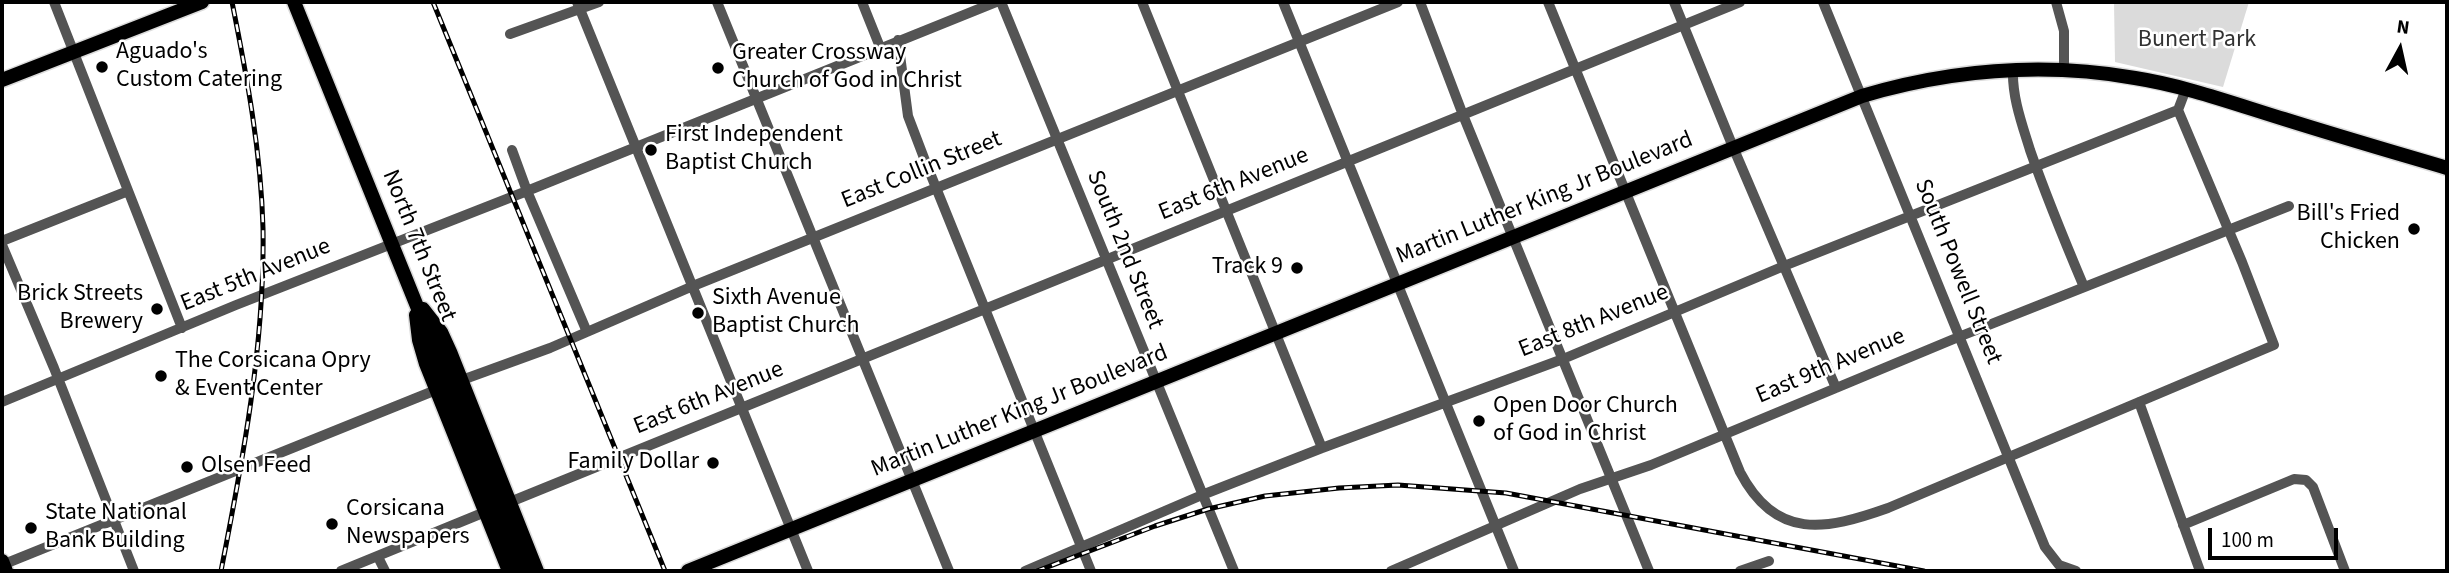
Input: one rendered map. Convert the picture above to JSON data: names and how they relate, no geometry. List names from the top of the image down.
{
  "streets": {
    "main road": ["Martin Luther King Jr Boulevard", "North 7th Street"],
    "street": [
      "East Collin Street",
      "East 6th Avenue",
      "South 2nd Street",
      "South Powell Street",
      "East 5th Avenue",
      "East 8th Avenue",
      "East 9th Avenue"
    ]
  },
  "crossings": [
    ["East Collin Street", "South 2nd Street"],
    ["East 6th Avenue", "North 7th Street"],
    ["East 6th Avenue", "South 2nd Street"],
    ["Martin Luther King Jr Boulevard", "South 2nd Street"],
    ["Martin Luther King Jr Boulevard", "South Powell Street"],
    ["North 7th Street", "East 5th Avenue"],
    ["South 2nd Street", "East 5th Avenue"],
    ["South 2nd Street", "East 8th Avenue"],
    ["South Powell Street", "East 8th Avenue"],
    ["South Powell Street", "East 9th Avenue"]
  ],
  "parks": ["Bunert Park"],
  "places": [
    "Aguado's Custom Catering",
    "Greater Crossway Church of God in Christ",
    "First Independent Baptist Church",
    "Bill's Fried Chicken",
    "Track 9",
    "Brick Streets Brewery",
    "Sixth Avenue Baptist Church",
    "The Corsicana Opry & Event Center",
    "Open Door Church of God in Christ",
    "Family Dollar",
    "Olsen Feed",
    "Corsicana Newspapers",
    "State National Bank Building"
  ],
  "scale_bar": "100 m",
  "north": "top"
}
